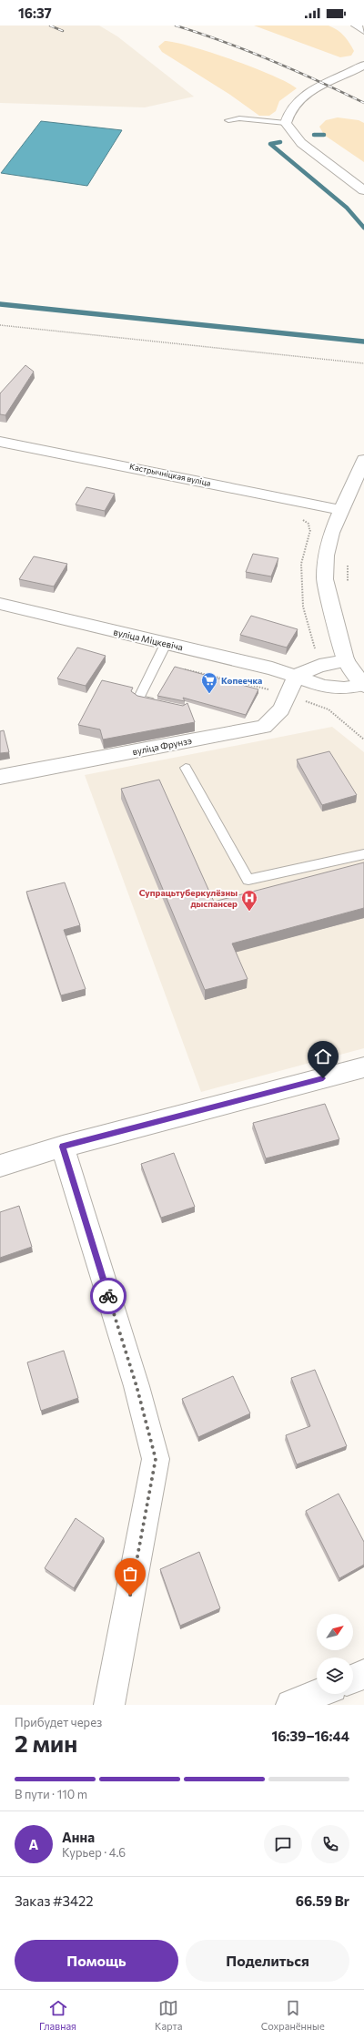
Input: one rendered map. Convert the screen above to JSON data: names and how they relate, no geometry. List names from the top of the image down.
{
  "streets": {
    "street": ["Кастрычніцкая вуліца", "вуліца Міцкевіча", "вуліца Фрунзэ"]
  },
  "crossings": [
    ["вуліца Міцкевіча", "вуліца Фрунзэ"]
  ],
  "places": {
    "supermarket": ["Копеечка"],
    "hospital": ["Супрацьтуберкулёзны дыспансер"]
  },
  "north": "top right",
  "page": {
    "status": "16:37",
    "heading": ["2 мин", "Прибудет через", "16:39–16:44"],
    "panel": [
      "Анна",
      "Курьер · 4.6",
      "Заказ #3422",
      "66.59 Br"
    ],
    "bar": "В пути · 110 m",
    "round": "А",
    "buttons": ["Помощь", "Поделиться"],
    "tabs": ["Главная", "Карта", "Сохранённые"]
  }
}
